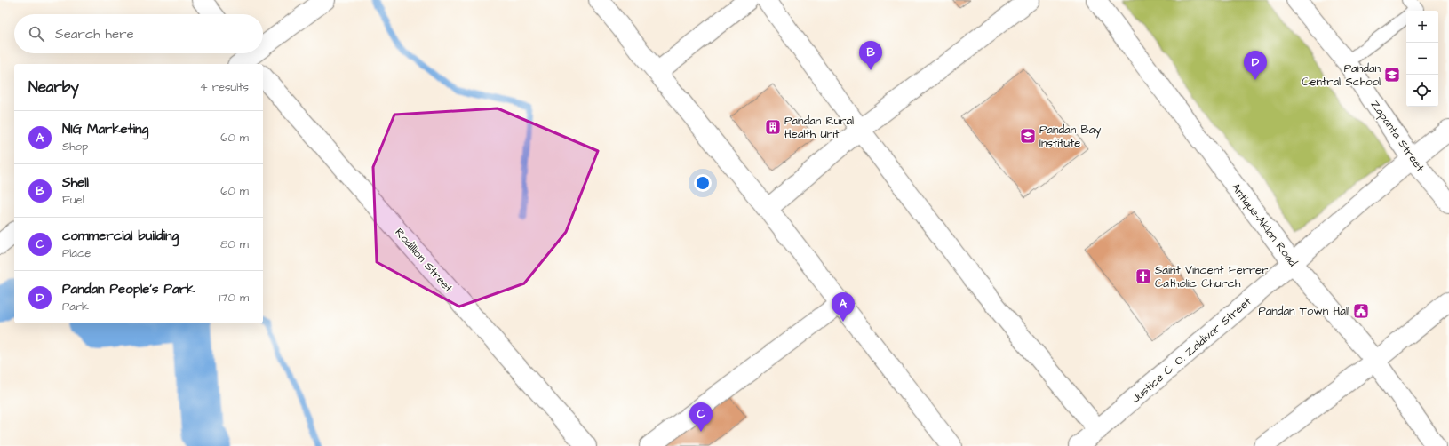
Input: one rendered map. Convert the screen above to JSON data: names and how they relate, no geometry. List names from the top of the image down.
{
  "streets": {
    "street": [
      "Zapanta Street",
      "Antique-Aklan Road",
      "Rodillion Street",
      "Justice C. O. Zaldivar Street"
    ]
  },
  "crossings": [
    ["Zapanta Street", "Justice C. O. Zaldivar Street"],
    ["Antique-Aklan Road", "Justice C. O. Zaldivar Street"]
  ],
  "places": {
    "school or university": ["Pandan Central School", "Pandan Bay Institute"],
    "building": ["Pandan Rural Health Unit"],
    "church": ["Saint Vincent Ferrer Catholic Church"],
    "public building": ["Pandan Town Hall"]
  },
  "page": {
    "map_buttons": ["+", "−"],
    "search": "Search here",
    "pins": [
      "B",
      "D",
      "A",
      "C"
    ],
    "heading": ["Nearby", "4 results"],
    "list": [
      {
        "mark": "A",
        "name": "NIG Marketing",
        "note": "Shop",
        "value": "60 m"
      },
      {
        "mark": "B",
        "name": "Shell",
        "note": "Fuel",
        "value": "60 m"
      },
      {
        "mark": "C",
        "name": "commercial building",
        "note": "Place",
        "value": "80 m"
      },
      {
        "mark": "D",
        "name": "Pandan People's Park",
        "note": "Park",
        "value": "170 m"
      }
    ]
  }
}
